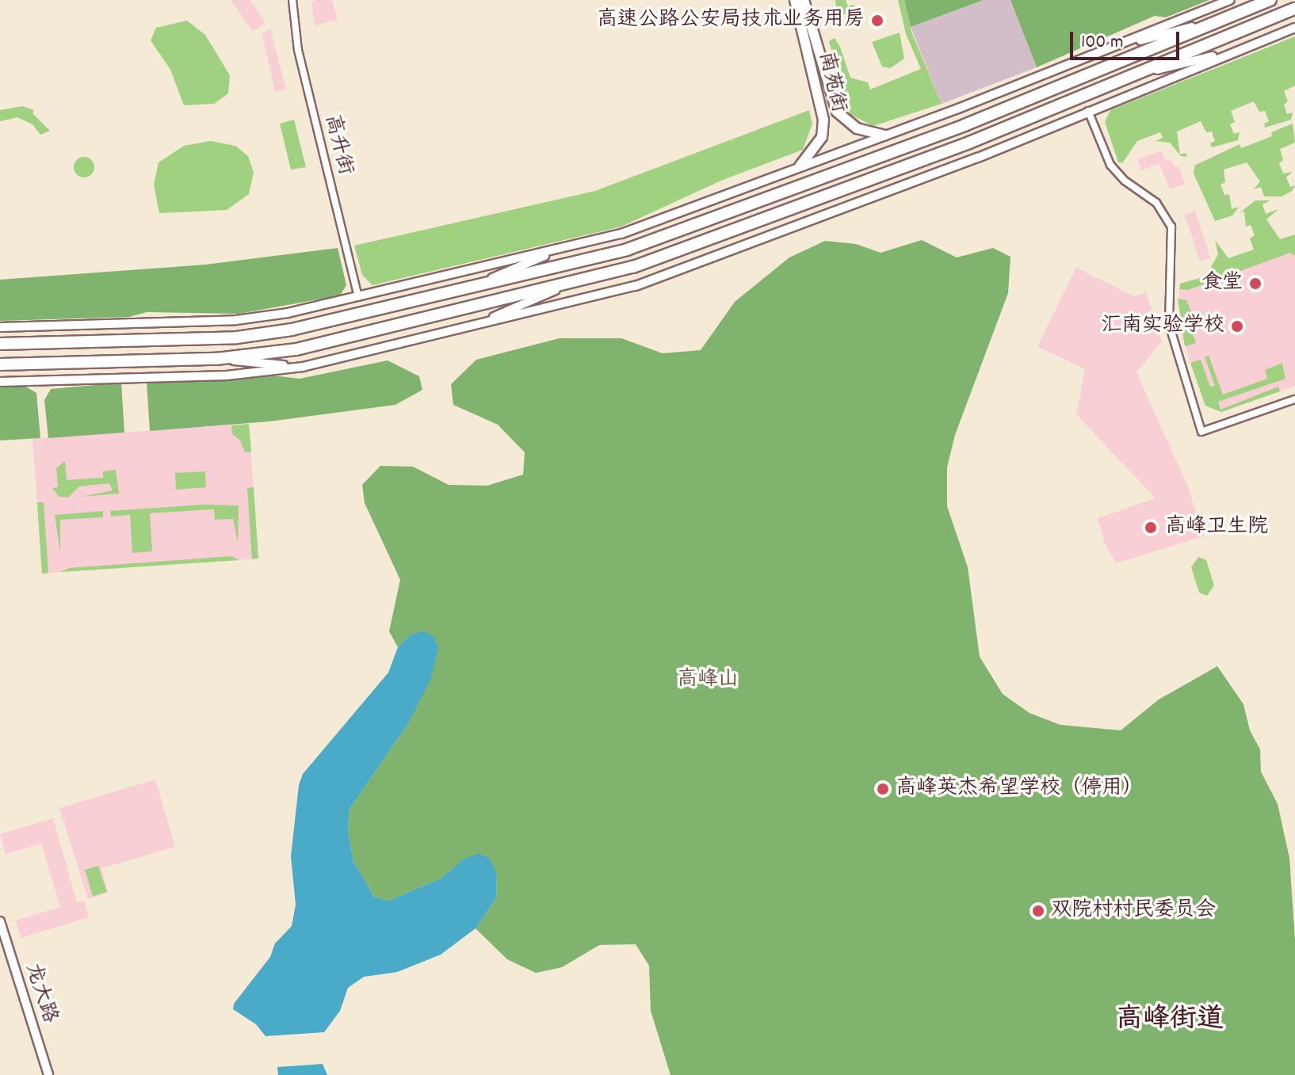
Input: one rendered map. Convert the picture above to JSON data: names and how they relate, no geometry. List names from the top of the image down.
{
  "streets": {
    "main road": ["南苑街"],
    "street": ["高升街", "龙大路"]
  },
  "districts": ["高峰街道"],
  "parks": ["高峰山"],
  "places": [
    "高速公路公安局技术业务用房",
    "食堂",
    "汇南实验学校",
    "高峰卫生院",
    "高峰英杰希望学校（停用）",
    "双院村村民委员会"
  ],
  "scale_bar": "100 m"
}
